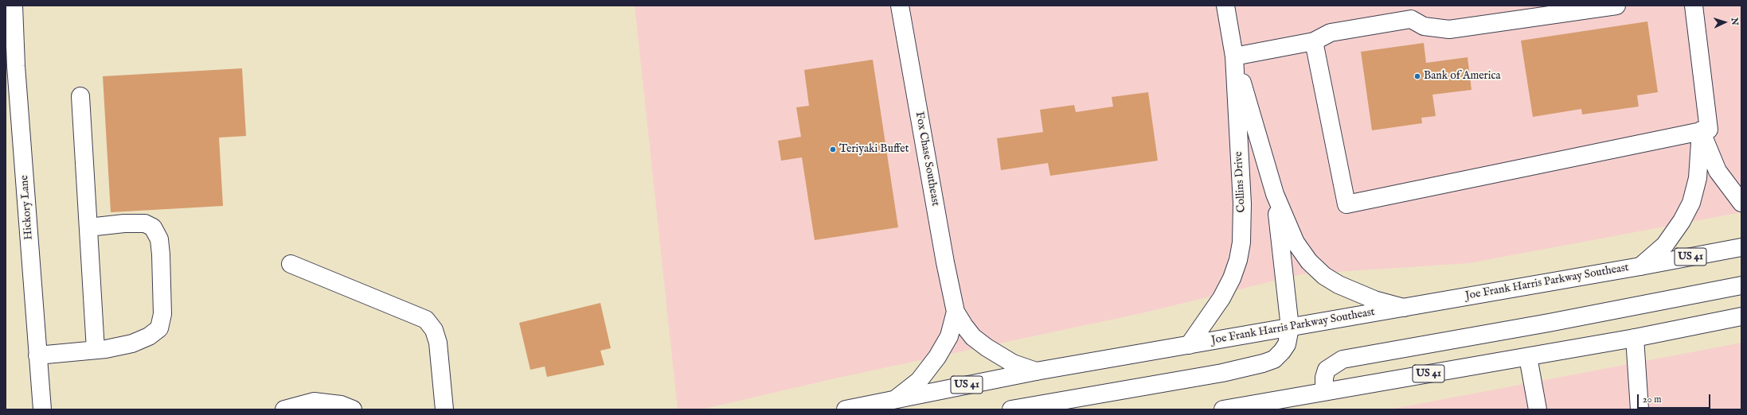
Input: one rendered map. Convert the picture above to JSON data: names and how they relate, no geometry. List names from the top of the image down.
{
  "streets": {
    "main road": [
      "Fox Chase Southeast",
      "Collins Drive",
      "Hickory Lane",
      "US 41",
      "Joe Frank Harris Parkway Southeast"
    ]
  },
  "crossings": [
    ["Fox Chase Southeast", "Joe Frank Harris Parkway Southeast"],
    ["Collins Drive", "Joe Frank Harris Parkway Southeast"]
  ],
  "places": ["Bank of America", "Teriyaki Buffet"],
  "scale_bar": "20 m",
  "north": "right"
}
